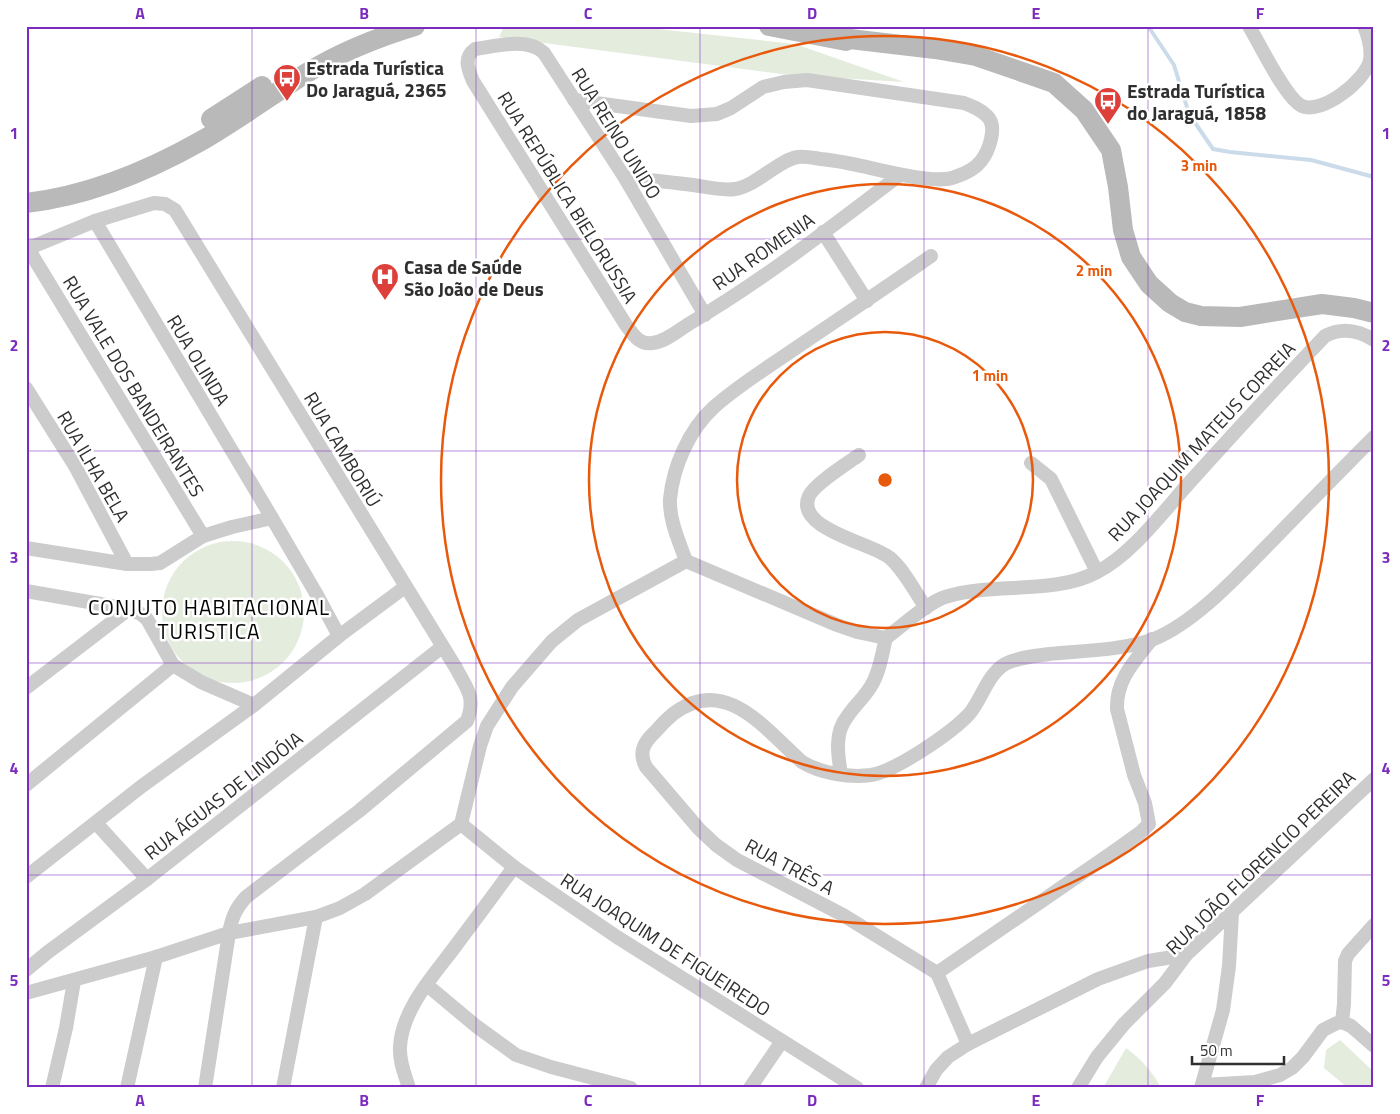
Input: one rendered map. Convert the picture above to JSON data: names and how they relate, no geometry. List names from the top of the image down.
{
  "streets": {
    "street": [
      "RUA REINO UNIDO",
      "RUA REPÚBLICA BIELORUSSIA",
      "RUA ROMENIA",
      "RUA OLINDA",
      "RUA VALE DOS BANDEIRANTES",
      "RUA JOAQUIM MATEUS CORREIA",
      "RUA CAMBORIÚ",
      "RUA ILHA BELA",
      "RUA ÁGUAS DE LINDÓIA",
      "RUA JOÃO FLORENCIO PEREIRA",
      "RUA TRÊS A",
      "RUA JOAQUIM DE FIGUEIREDO"
    ]
  },
  "crossings": [
    ["RUA REINO UNIDO", "RUA REPÚBLICA BIELORUSSIA"],
    ["RUA REINO UNIDO", "RUA ROMENIA"],
    ["RUA REPÚBLICA BIELORUSSIA", "RUA ROMENIA"],
    ["RUA OLINDA", "RUA CAMBORIÚ"],
    ["RUA CAMBORIÚ", "RUA ÁGUAS DE LINDÓIA"]
  ],
  "districts": ["CONJUTO HABITACIONAL TURISTICA"],
  "places": {
    "bus stop": ["Estrada Turística Do Jaraguá, 2365", "Estrada Turística do Jaraguá, 1858"],
    "hospital": ["Casa de Saúde São João de Deus"]
  },
  "scale_bar": "50 m",
  "grid": {
    "columns": [
      "A",
      "B",
      "C",
      "D",
      "E",
      "F"
    ],
    "rows": [
      "1",
      "2",
      "3",
      "4",
      "5"
    ]
  },
  "rings": ["3 min", "2 min", "1 min"]
}
